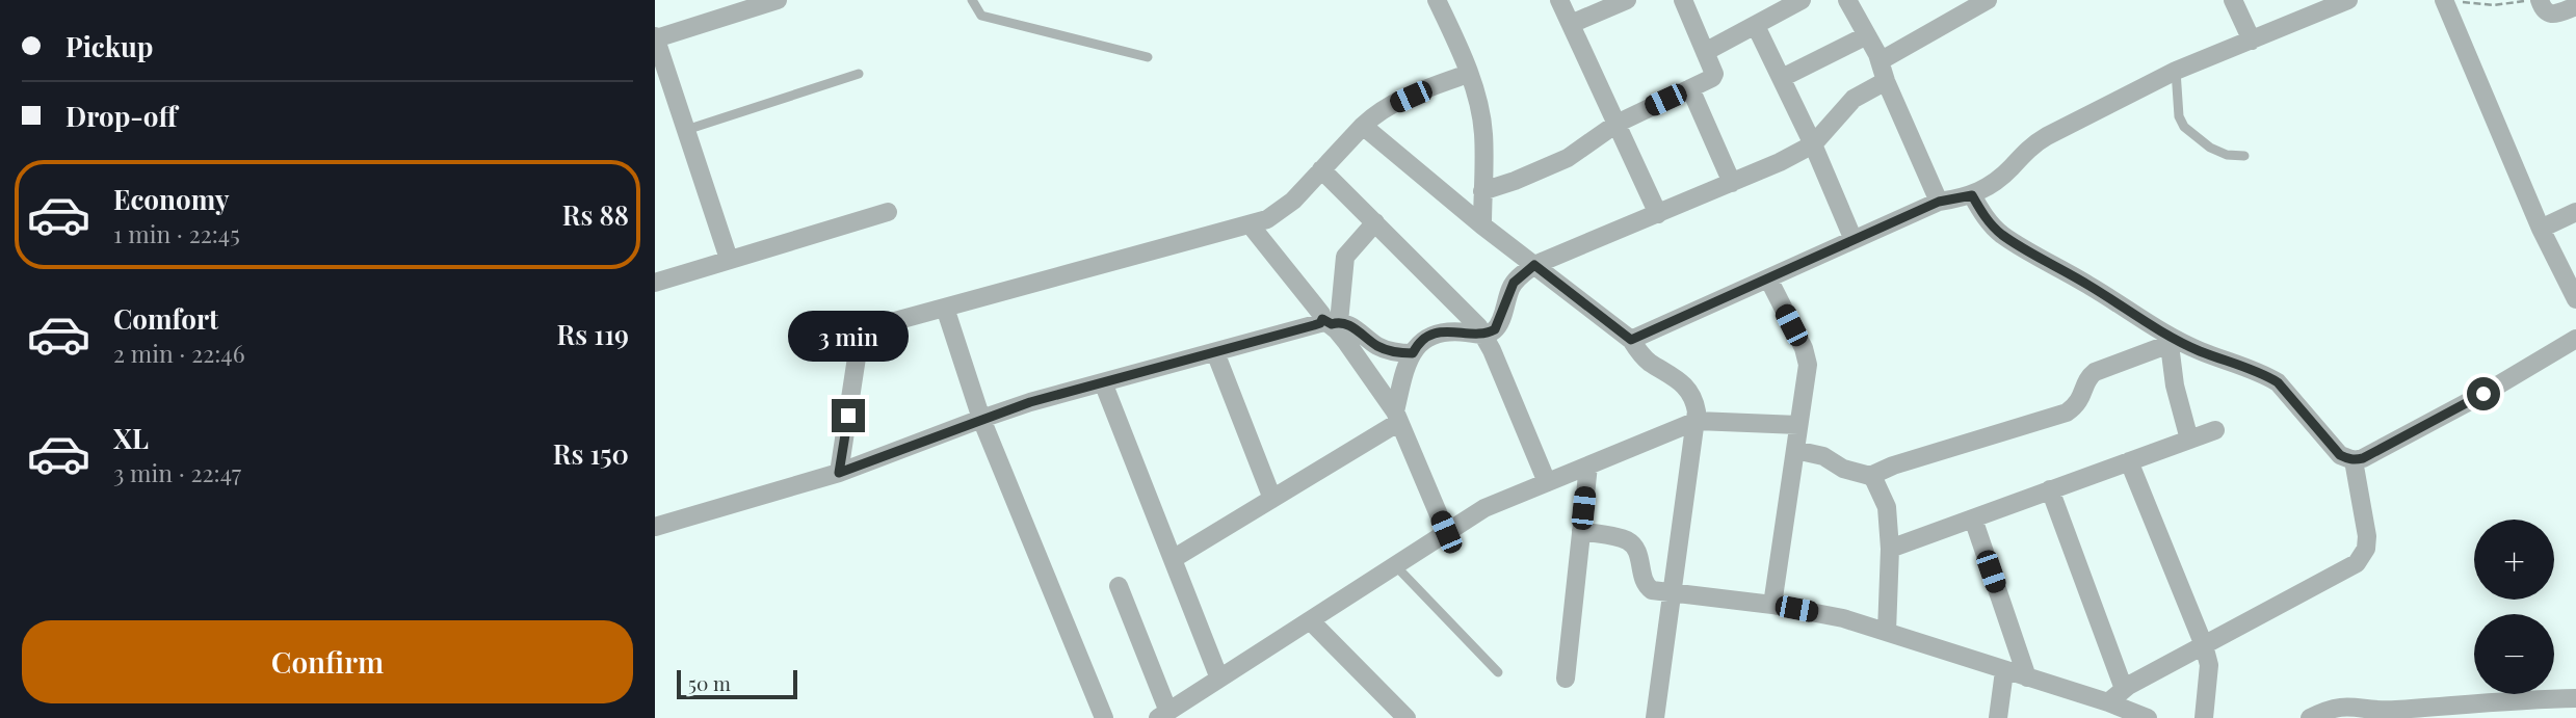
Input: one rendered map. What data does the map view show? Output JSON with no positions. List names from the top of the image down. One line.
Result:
{"scale_bar":"50 m","page":{"banner":["Pickup","Drop-off"],"list":[{"name":"Economy","note":"1 min · 22:45","value":"Rs 88"},{"name":"Comfort","note":"2 min · 22:46","value":"Rs 119"},{"name":"XL","note":"3 min · 22:47","value":"Rs 150"}],"bubble":"3 min","map_buttons":["+","−"],"buttons":"Confirm","scale":"50 m"}}
